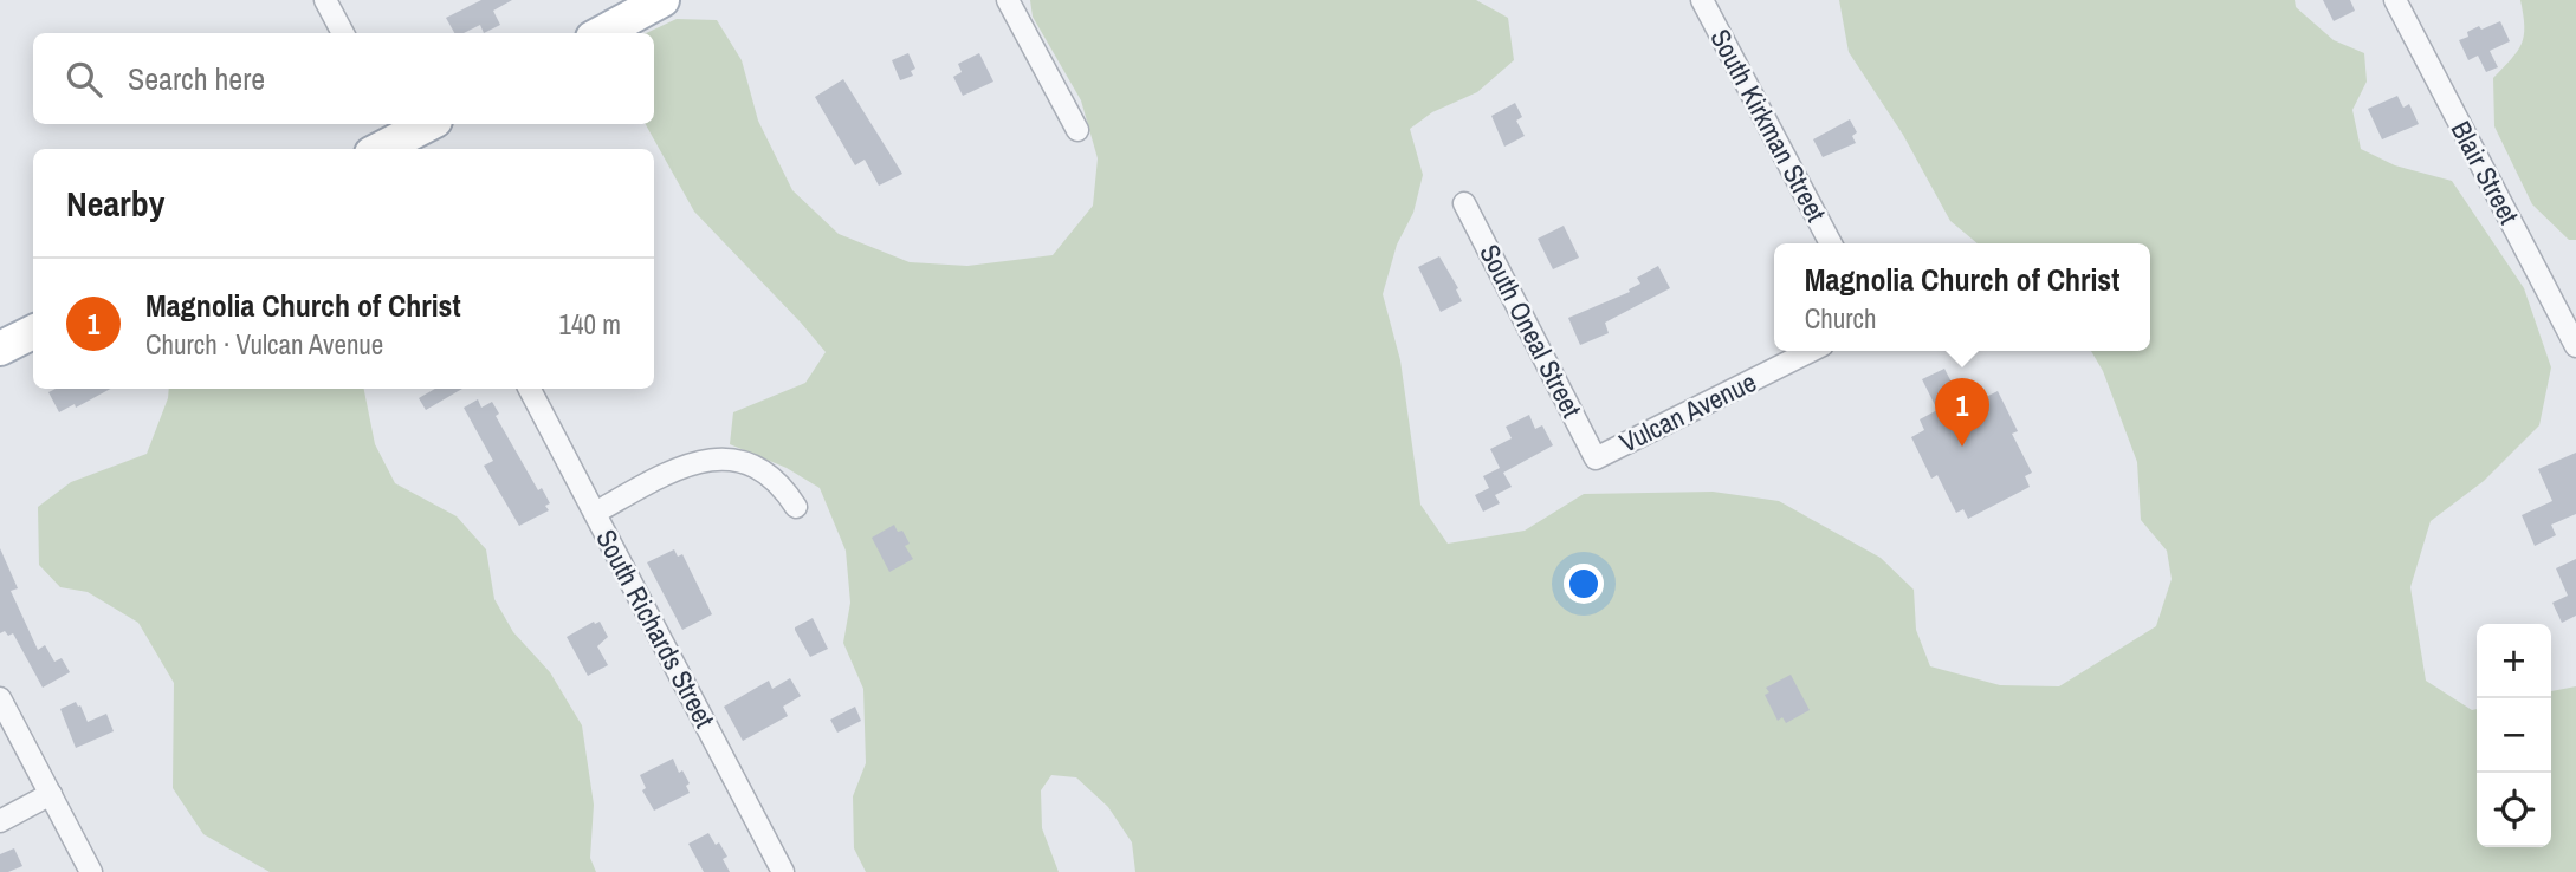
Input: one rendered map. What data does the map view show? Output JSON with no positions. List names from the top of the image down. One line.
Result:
{"streets":{"street":["South Kirkman Street","Blair Street","South Oneal Street","Vulcan Avenue","South Richards Street"]},"crossings":[["South Oneal Street","Vulcan Avenue"]],"page":{"search":"Search here","heading":"Nearby","popup":["Magnolia Church of Christ","Church"],"list":[{"mark":"1","name":"Magnolia Church of Christ","note":"Church · Vulcan Avenue","value":"140 m"}],"pins":"1","map_buttons":["+","−"]}}
